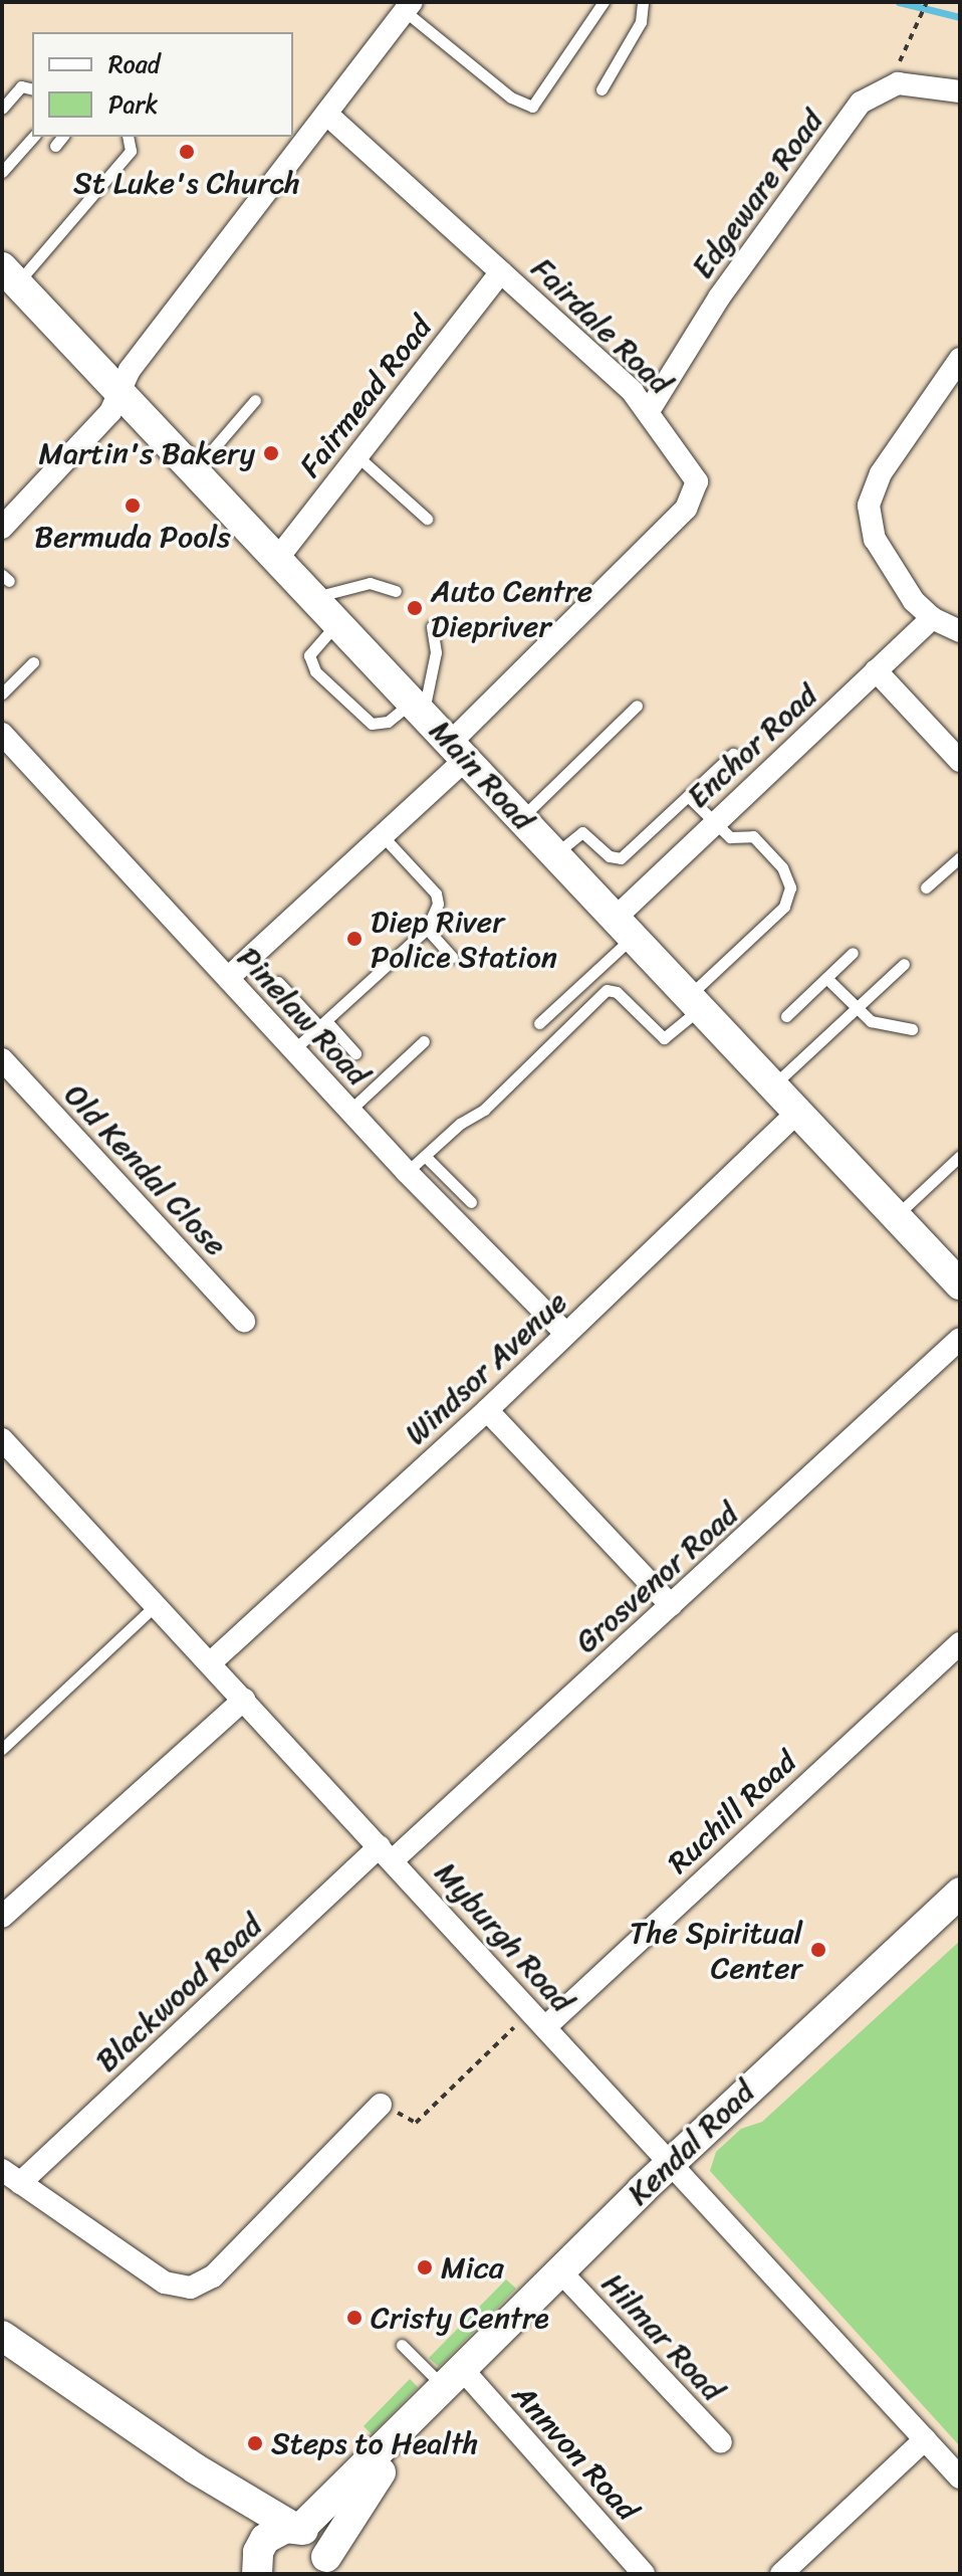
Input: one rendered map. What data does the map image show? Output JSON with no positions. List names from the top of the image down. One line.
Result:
{"streets":{"main road":["Main Road","Kendal Road"],"street":["Edgeware Road","Fairdale Road","Fairmead Road","Enchor Road","Pinelaw Road","Old Kendal Close","Windsor Avenue","Grosvenor Road","Ruchill Road","Myburgh Road","Blackwood Road","Hilmar Road","Annvon Road"]},"crossings":[["Edgeware Road","Fairdale Road"],["Fairdale Road","Fairmead Road"],["Fairdale Road","Main Road"],["Fairdale Road","Pinelaw Road"],["Fairmead Road","Main Road"],["Enchor Road","Main Road"],["Main Road","Windsor Avenue"],["Pinelaw Road","Windsor Avenue"],["Windsor Avenue","Myburgh Road"],["Grosvenor Road","Myburgh Road"],["Grosvenor Road","Blackwood Road"],["Ruchill Road","Myburgh Road"],["Myburgh Road","Blackwood Road"],["Myburgh Road","Kendal Road"],["Kendal Road","Hilmar Road"],["Kendal Road","Annvon Road"]],"places":["St Luke's Church","Martin's Bakery","Bermuda Pools","Auto Centre Diepriver","Diep River Police Station","The Spiritual Center","Mica","Cristy Centre","Steps to Health"],"legend":["Road","Park"]}
